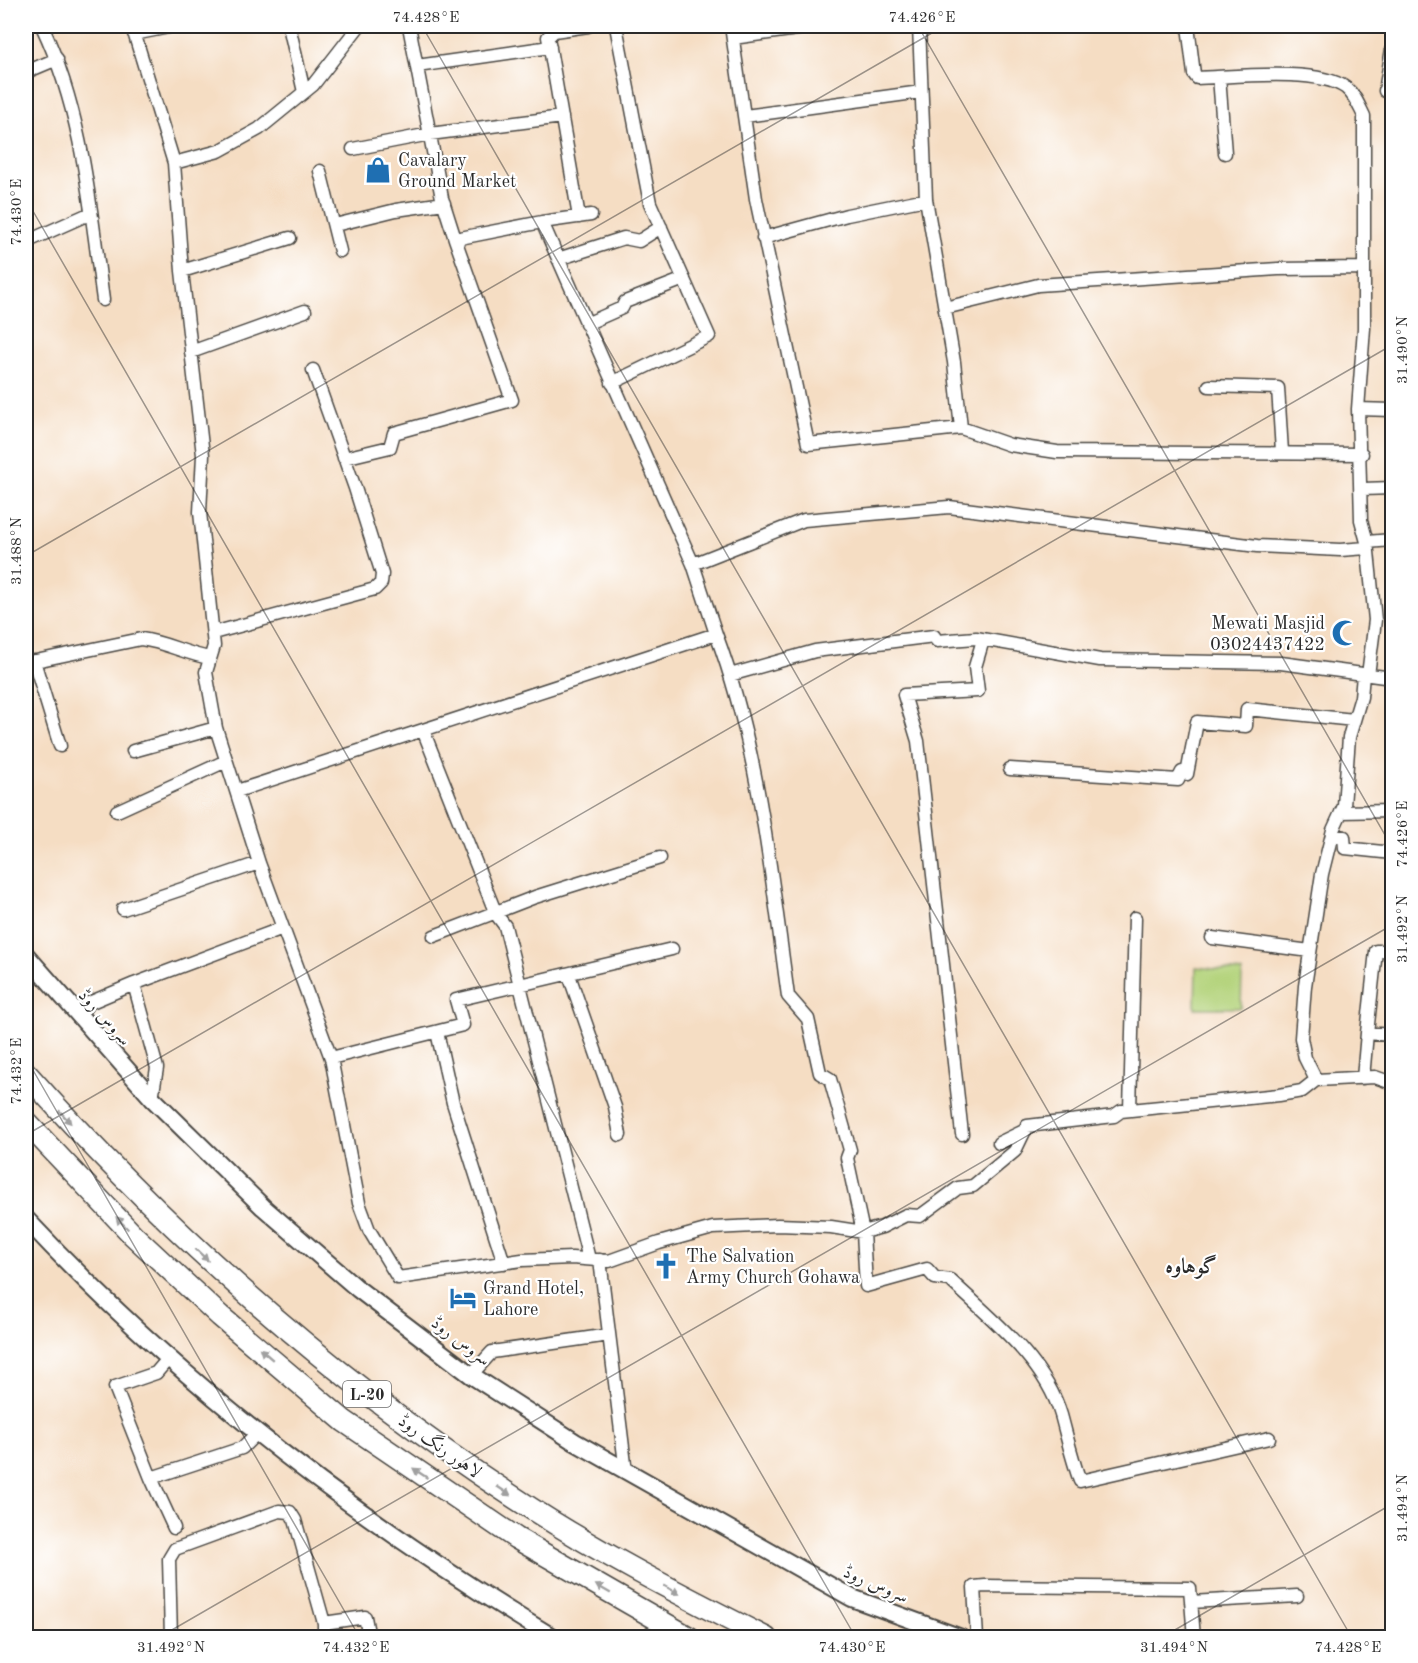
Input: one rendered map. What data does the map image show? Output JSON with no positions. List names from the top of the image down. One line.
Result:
{"streets":{"highway":["L-20","لاہور رنگ روڈ"],"street":["سروس روڈ"]},"districts":["گوہاوہ"],"places":{"shop":["Cavalary Ground Market"],"mosque":["Mewati Masjid 03024437422"],"church":["The Salvation Army Church Gohawa"],"hotel":["Grand Hotel, Lahore"]},"coordinates":["74.428°E","74.426°E","74.430°E","31.490°N","31.488°N","31.492°N","74.432°E","31.494°N"]}
